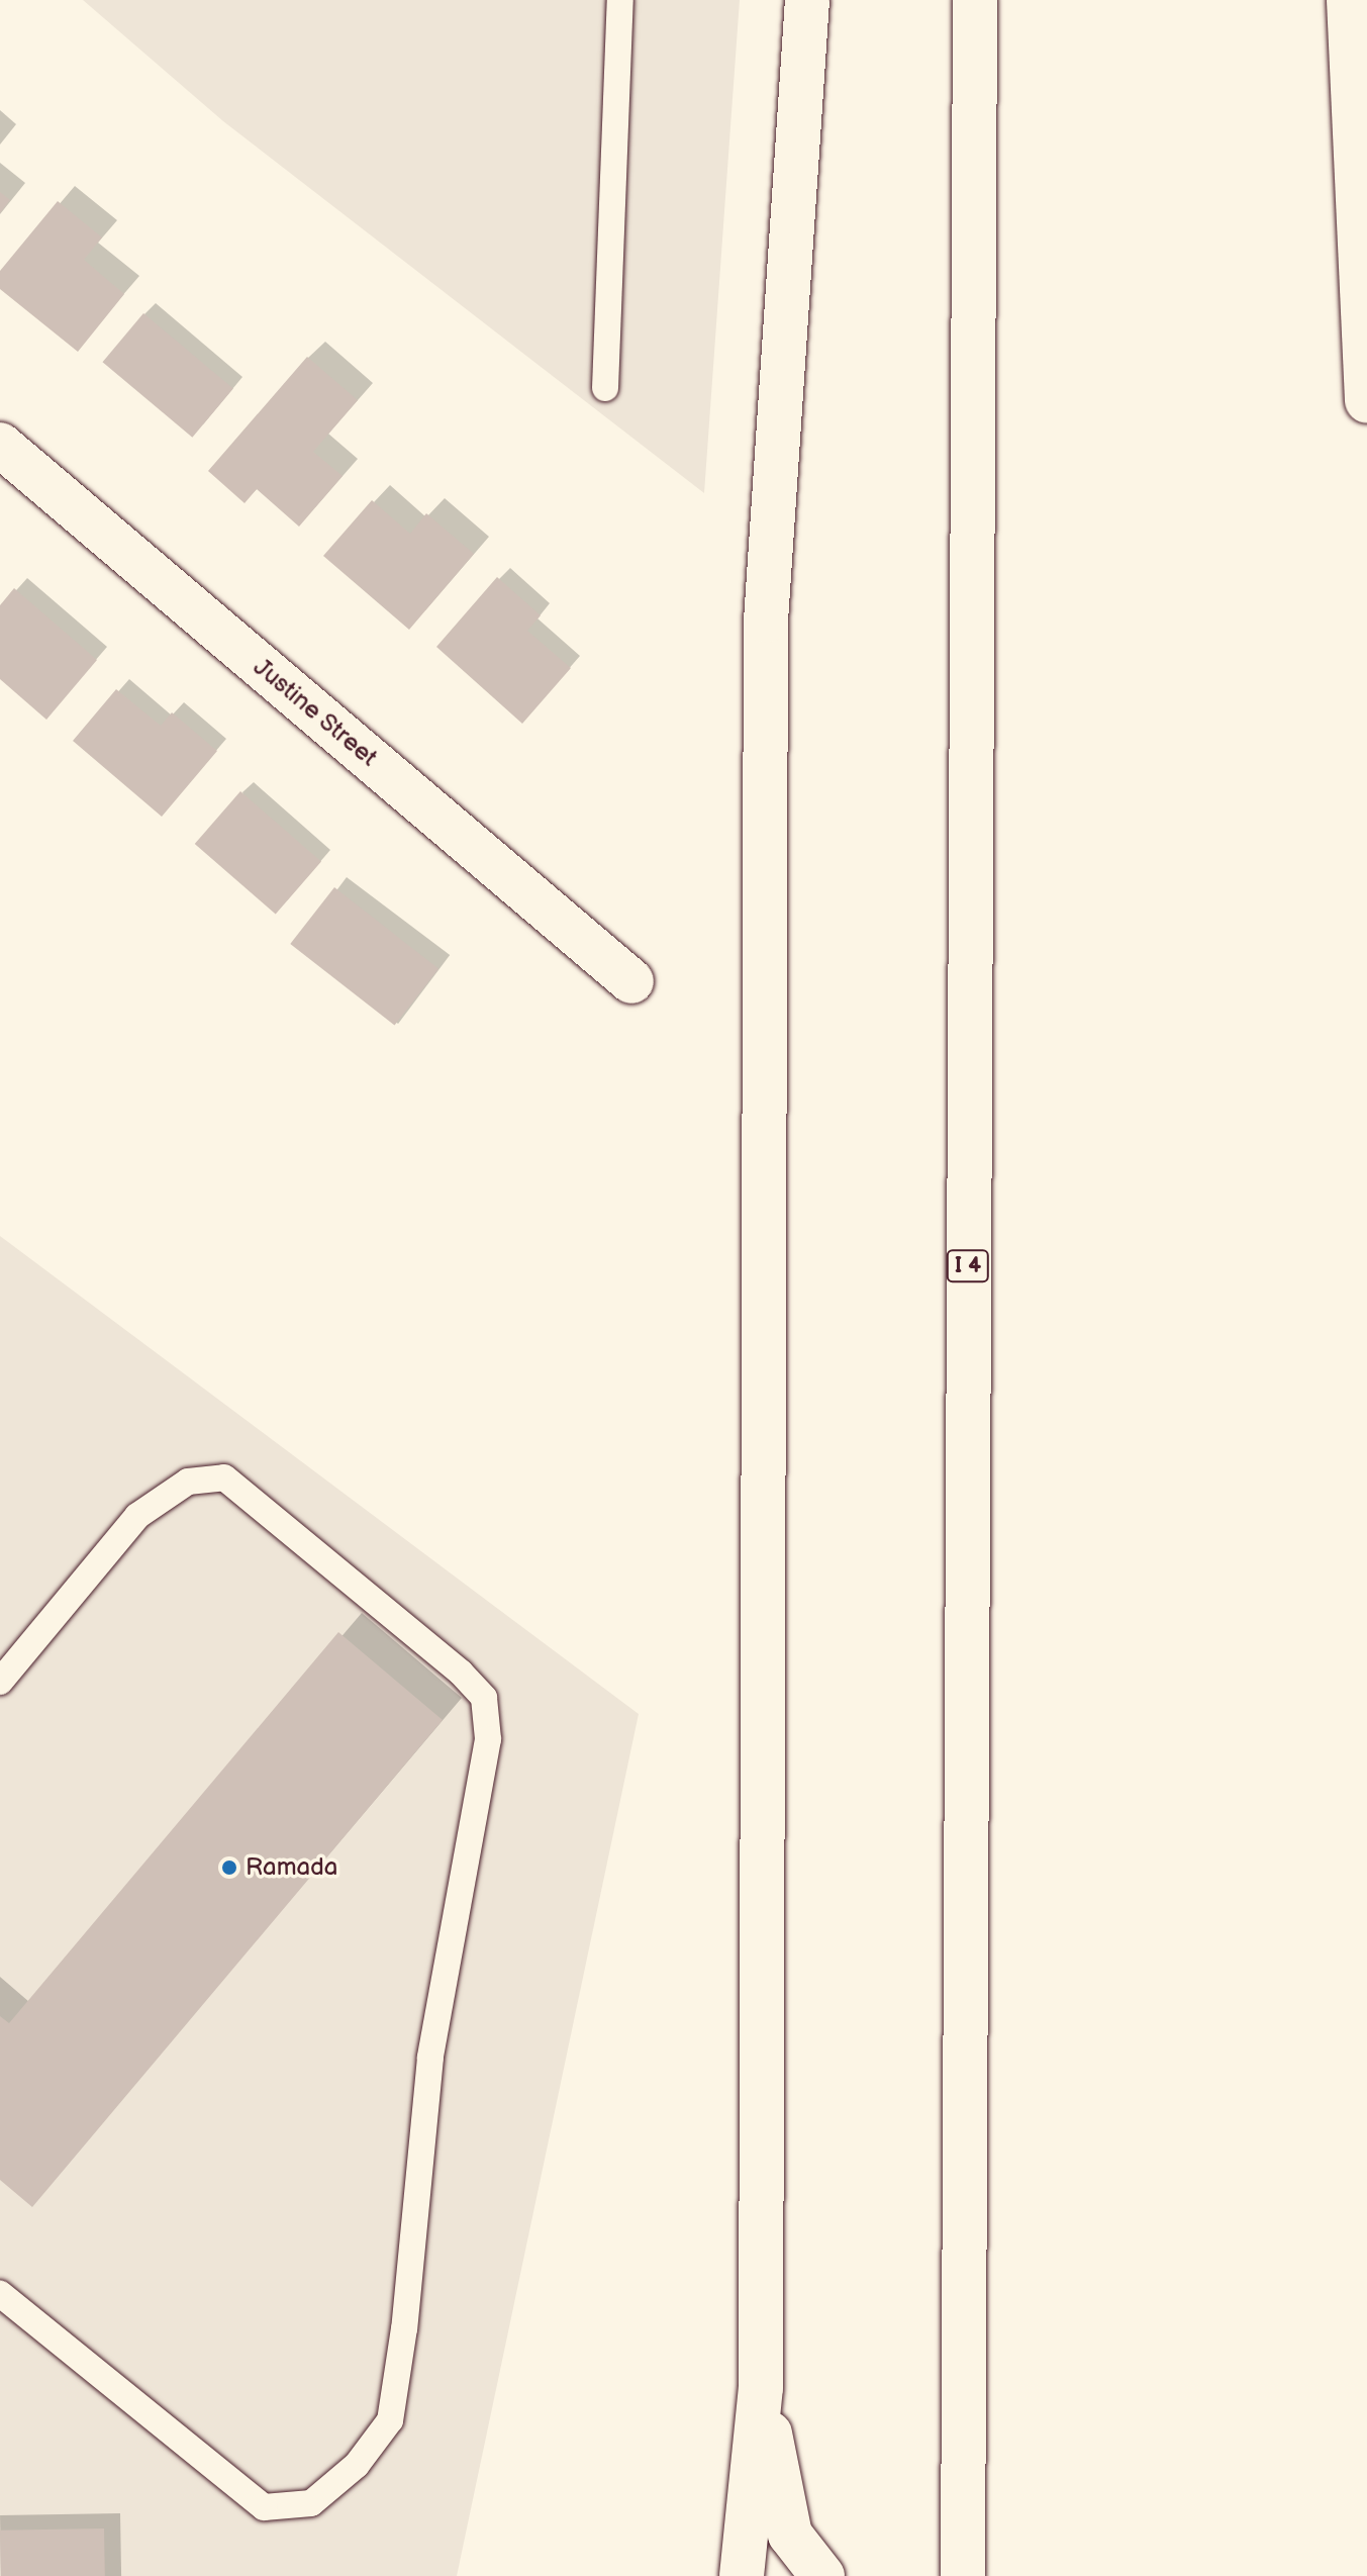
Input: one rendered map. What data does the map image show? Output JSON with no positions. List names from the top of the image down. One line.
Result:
{"streets":{"main road":["Justine Street","I 4"]},"places":["Ramada"]}
